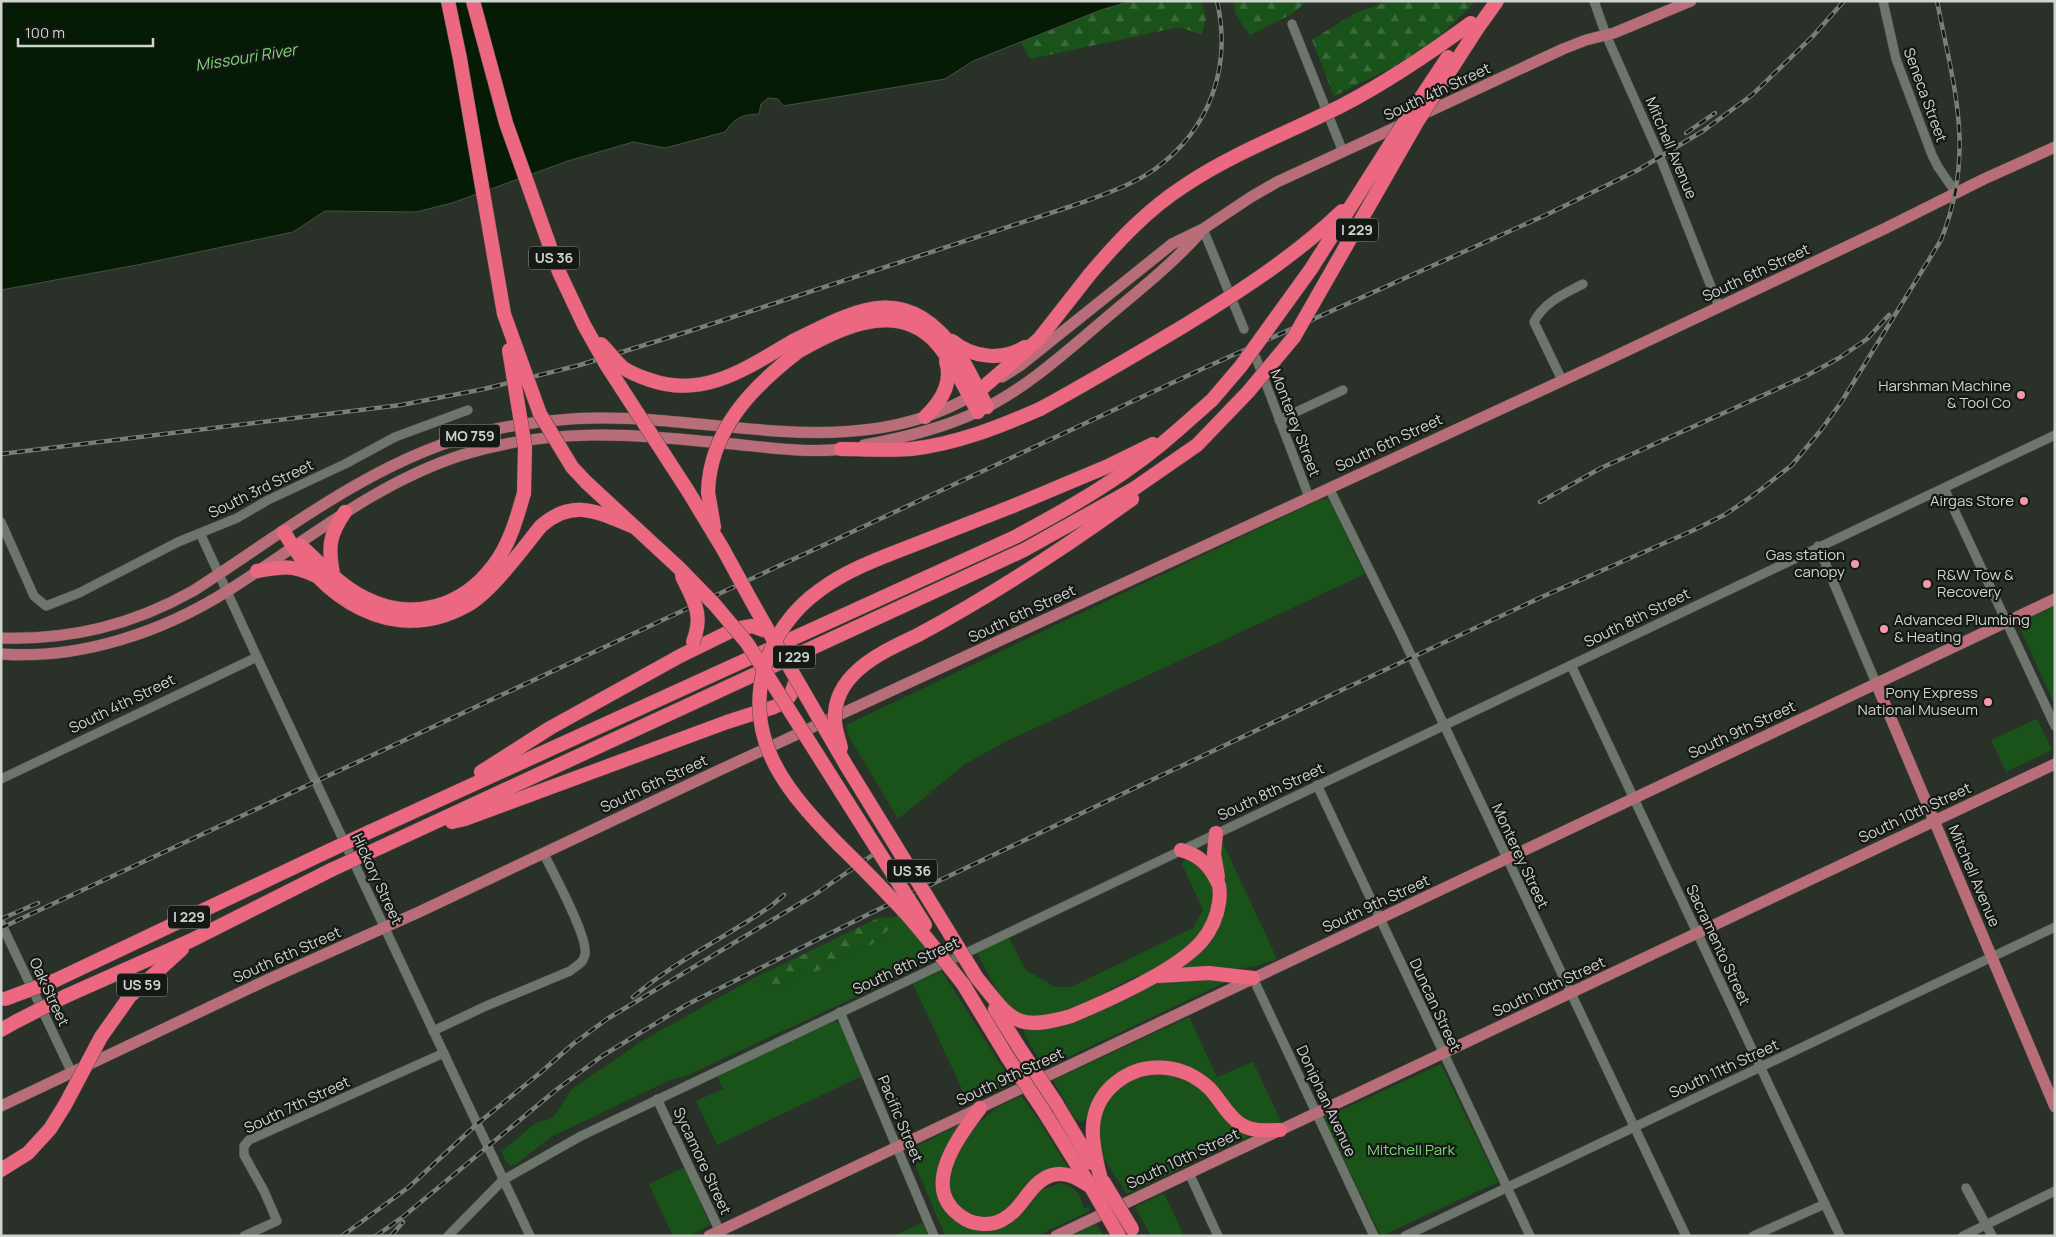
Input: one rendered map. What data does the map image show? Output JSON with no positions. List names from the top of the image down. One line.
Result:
{"streets":{"highway":["I 229","US 36","US 59"],"main road":["South 4th Street","Mitchell Avenue","South 6th Street","MO 759","South 9th Street","South 10th Street"],"street":["Seneca Street","Monterey Street","South 3rd Street","South 8th Street","Hickory Street","Sacramento Street","Oak Street","Duncan Street","South 11th Street","Doniphan Avenue","South 7th Street","Pacific Street","Sycamore Street"]},"crossings":[["South 4th Street","Mitchell Avenue"],["South 4th Street","Hickory Street"],["Seneca Street","South 6th Street"],["Mitchell Avenue","South 6th Street"],["Mitchell Avenue","South 8th Street"],["Mitchell Avenue","South 9th Street"],["Mitchell Avenue","South 10th Street"],["Mitchell Avenue","South 11th Street"],["I 229","US 59"],["South 6th Street","Monterey Street"],["South 6th Street","Hickory Street"],["South 6th Street","Oak Street"],["Monterey Street","South 8th Street"],["Monterey Street","South 9th Street"],["Monterey Street","South 10th Street"],["Monterey Street","South 11th Street"],["MO 759","Hickory Street"],["South 3rd Street","Hickory Street"],["South 8th Street","Hickory Street"],["South 8th Street","Sacramento Street"],["South 8th Street","Duncan Street"],["South 8th Street","Pacific Street"],["South 8th Street","Sycamore Street"],["South 9th Street","Sacramento Street"],["South 9th Street","Duncan Street"],["South 9th Street","Doniphan Avenue"],["South 9th Street","Pacific Street"],["South 9th Street","Sycamore Street"],["South 10th Street","Sacramento Street"],["South 10th Street","Duncan Street"],["South 10th Street","Doniphan Avenue"],["Hickory Street","South 7th Street"],["Sacramento Street","South 11th Street"],["Duncan Street","South 11th Street"]],"water":["Missouri River"],"parks":["Mitchell Park"],"places":["Harshman Machine & Tool Co","Airgas Store","Gas station canopy","R&W Tow & Recovery","Advanced Plumbing & Heating","Pony Express National Museum"],"scale_bar":"100 m"}
